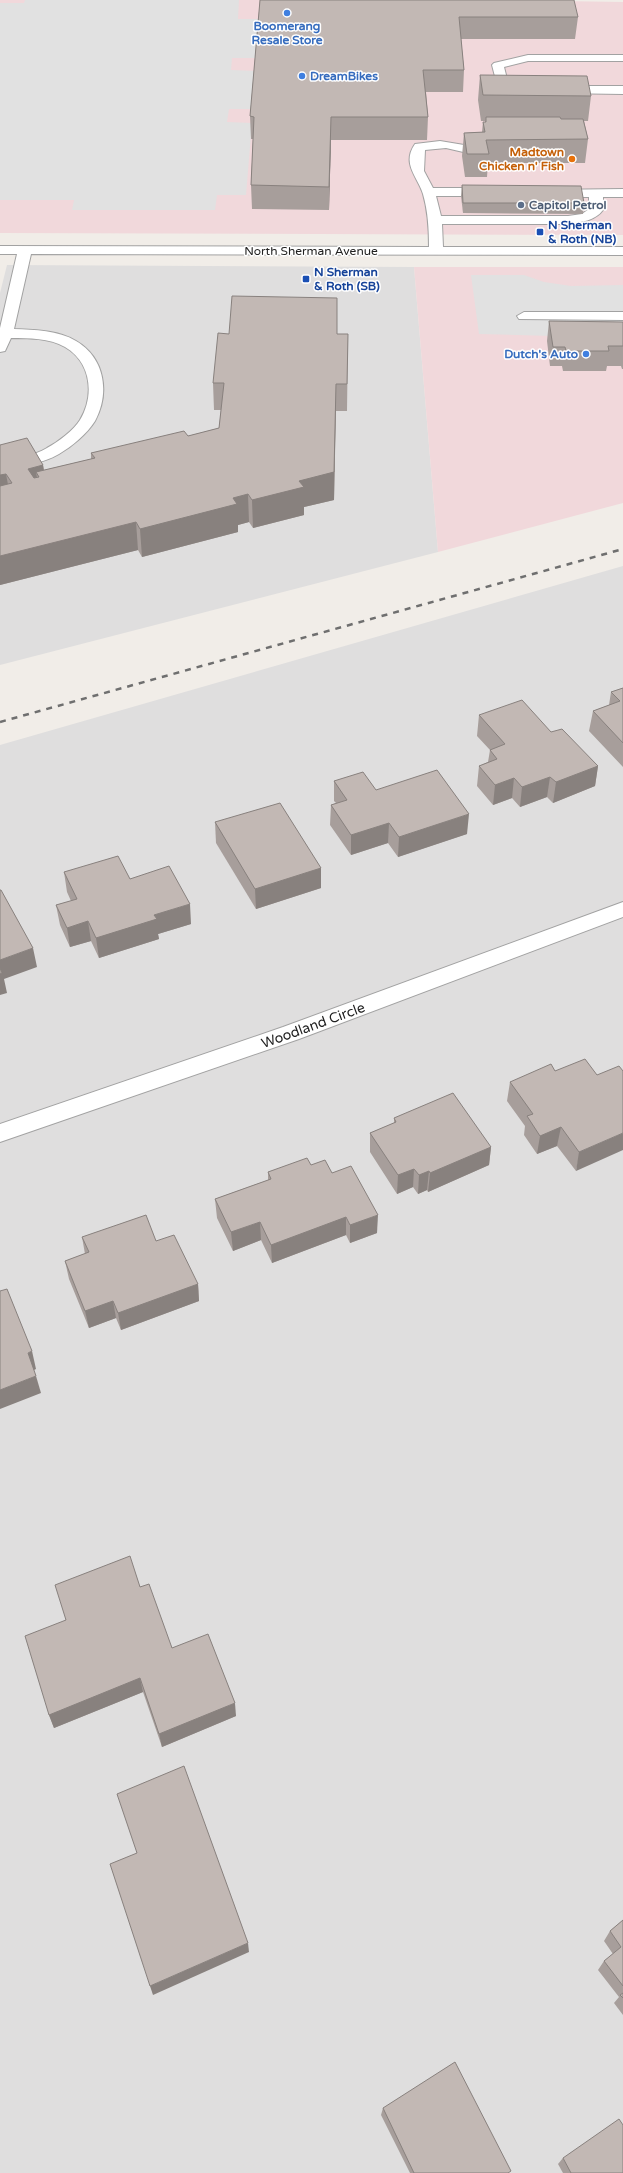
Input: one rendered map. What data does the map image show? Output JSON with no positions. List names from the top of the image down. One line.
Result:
{"streets":{"street":["North Sherman Avenue","Woodland Circle"]},"places":{"other":["Boomerang Resale Store","DreamBikes","Madtown Chicken n' Fish","Capitol Petrol","Dutch's Auto"],"transit":["N Sherman & Roth (NB)","N Sherman & Roth (SB)"]}}
